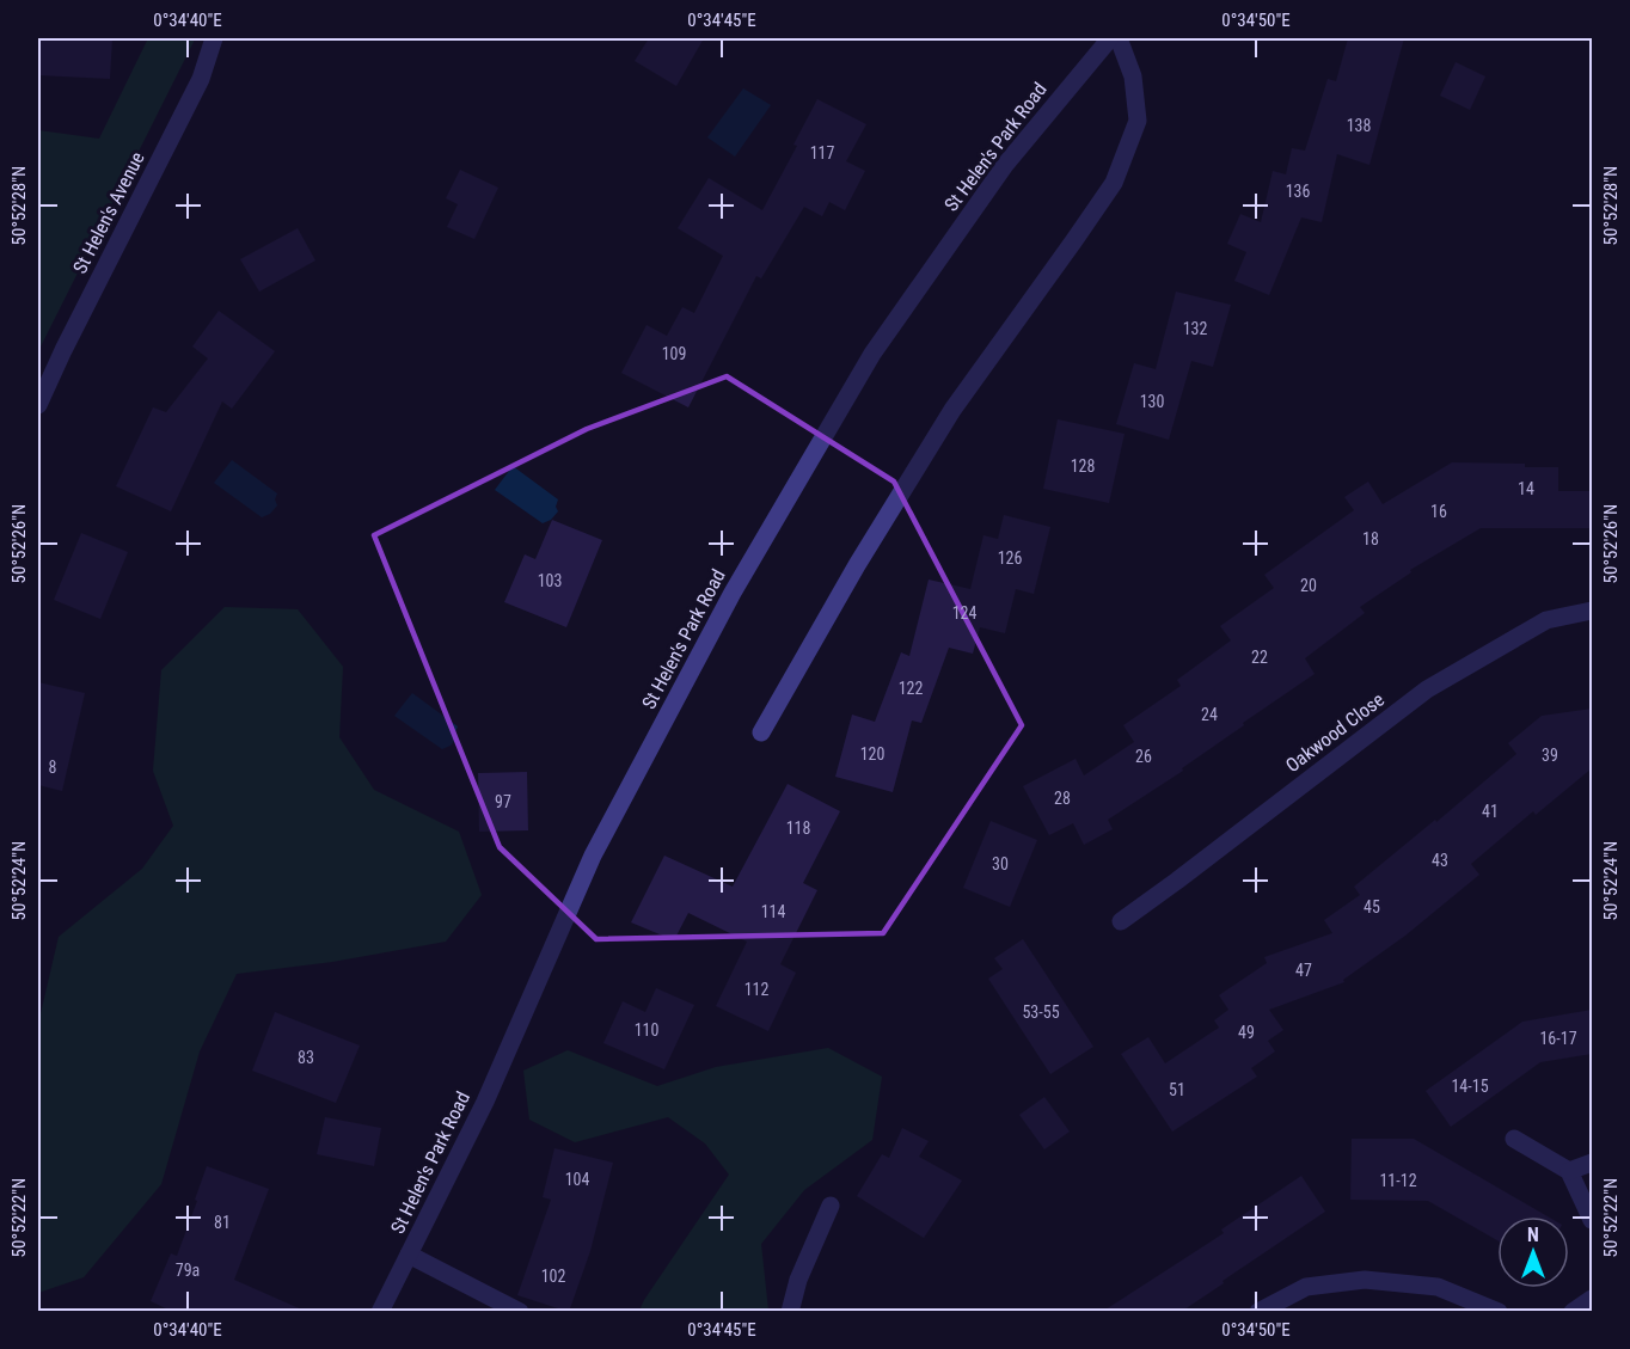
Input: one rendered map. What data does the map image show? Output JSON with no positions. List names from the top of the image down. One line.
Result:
{"streets":{"street":["St Helen's Park Road","St Helen's Avenue","Oakwood Close"]},"house_numbers":["138","117","136","132","109","130","128","14","16","18","126","103","20","124","22","122","24","120","39","26","8","28","97","41","118","43","30","45","114","47","112","53-55","110","49","16-17","83","14-15","51","104","11-12","81","79a","102"],"north":"top","coordinates":["0°34'40\"E","0°34'45\"E","0°34'50\"E","50°52'28\"N","50°52'26\"N","50°52'24\"N","50°52'22\"N"]}
